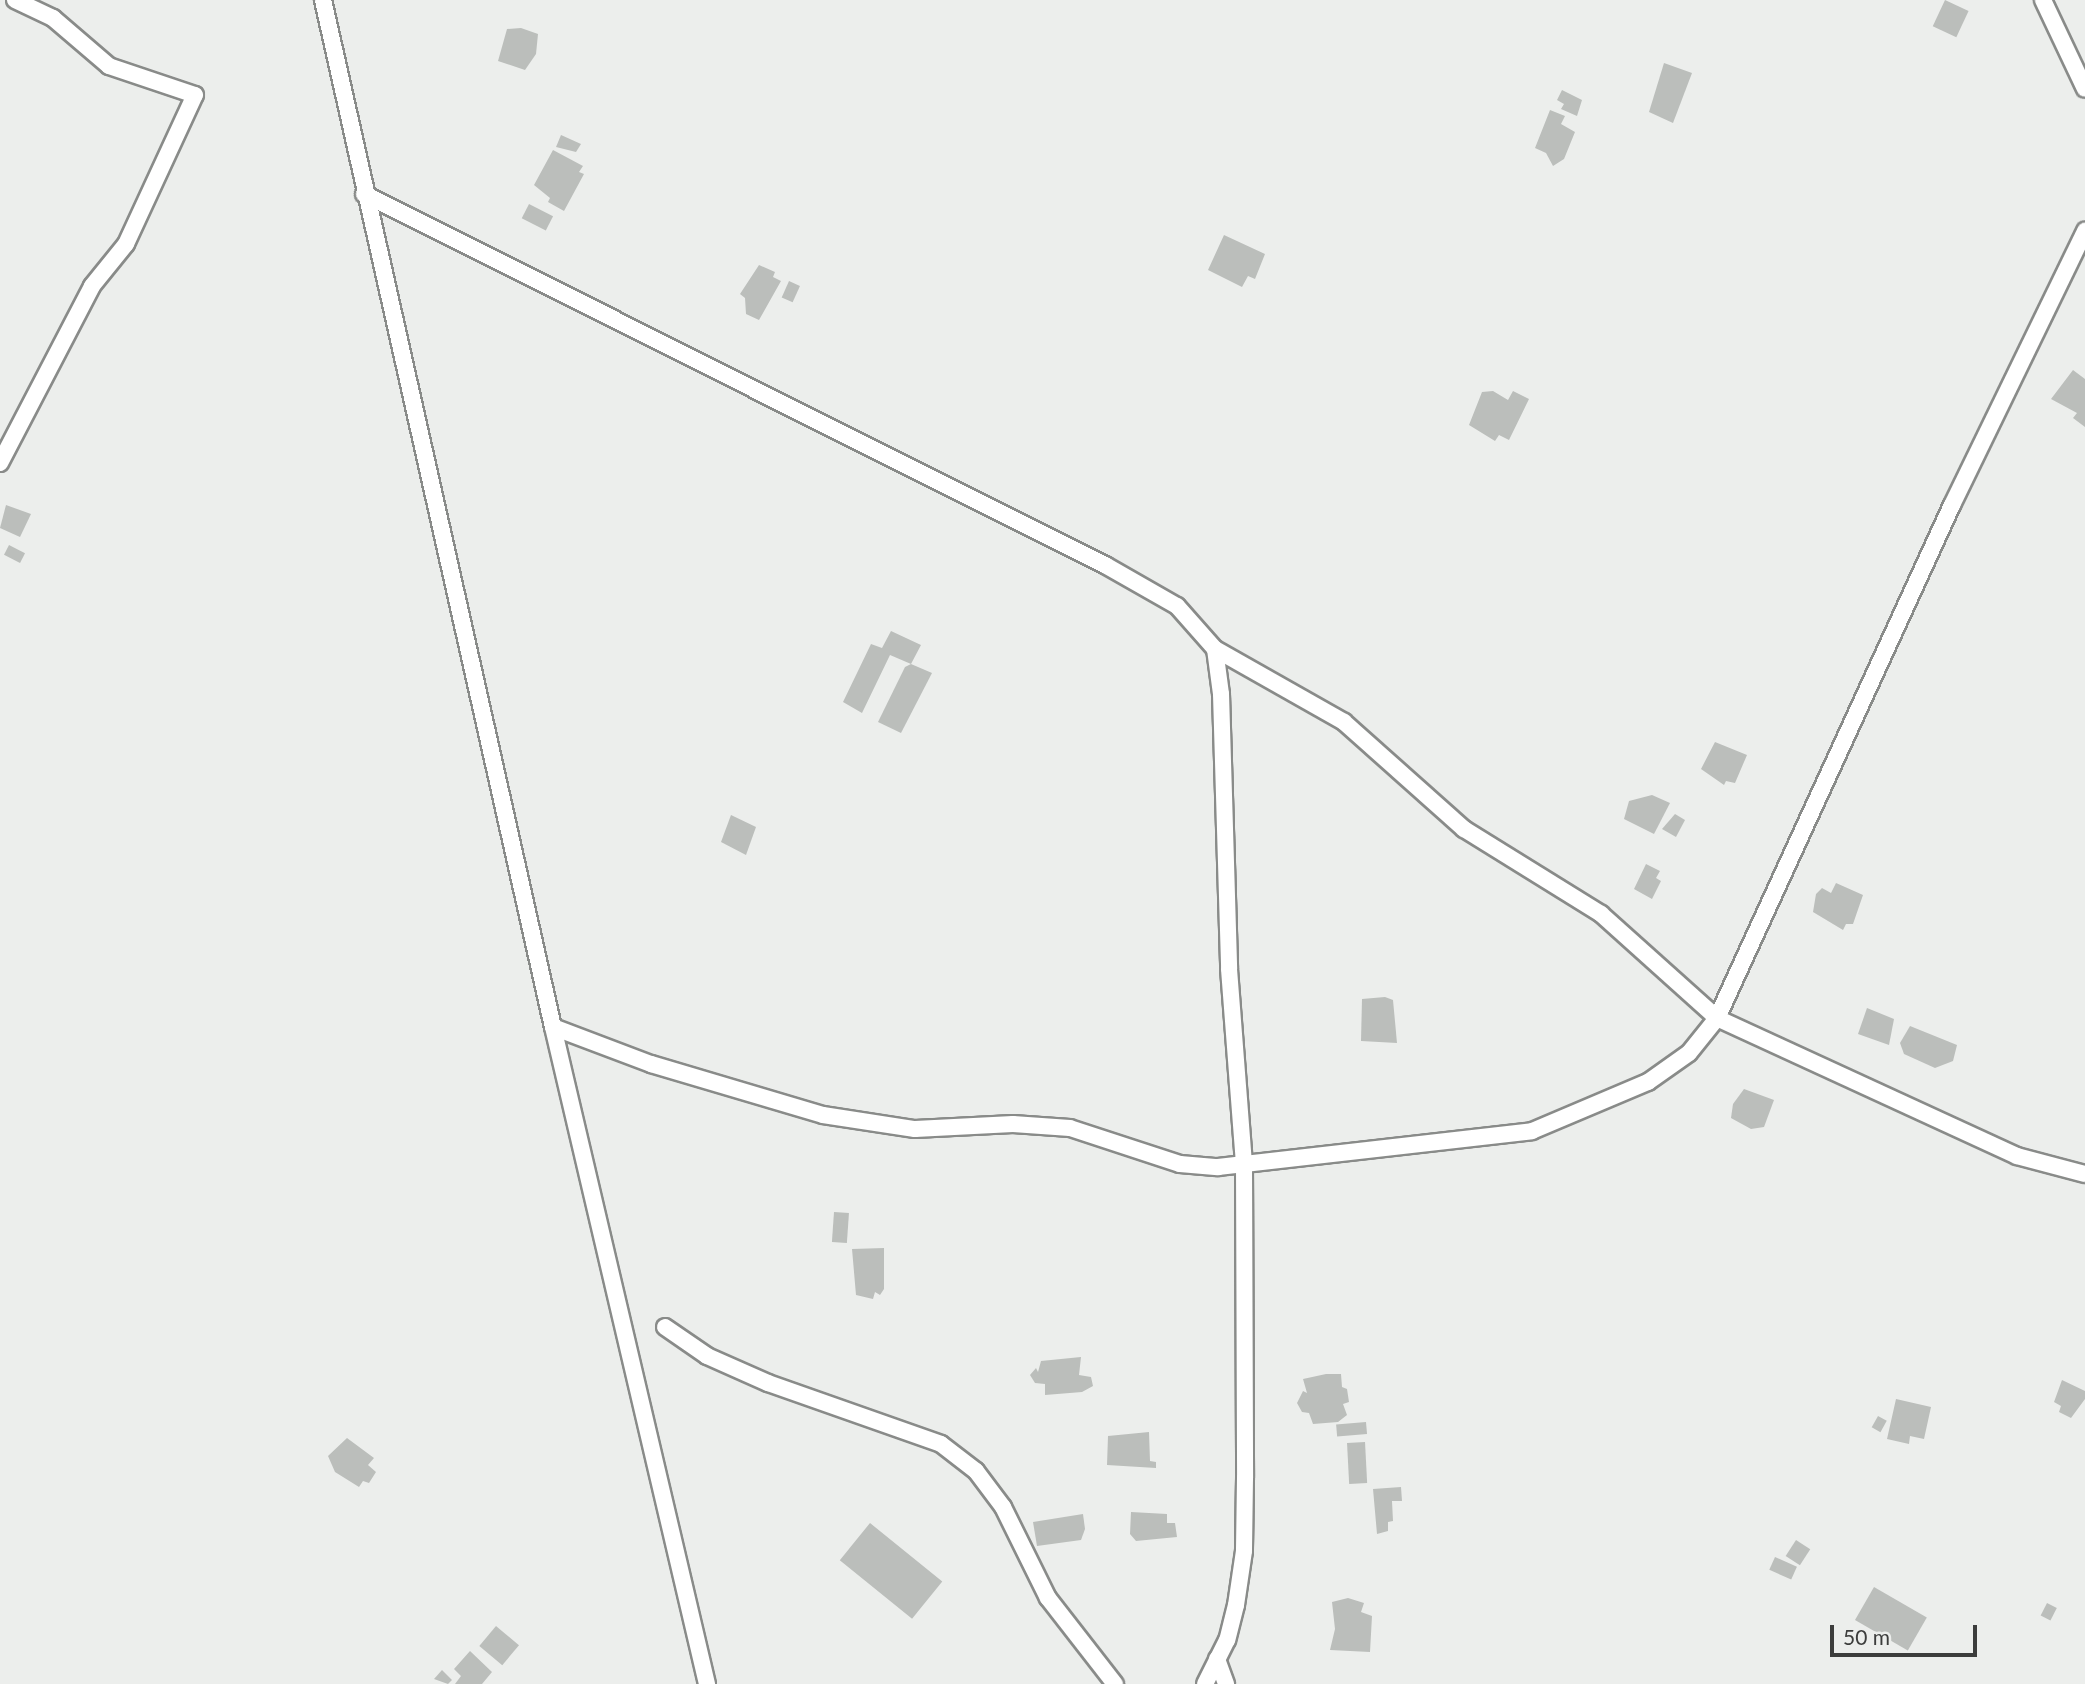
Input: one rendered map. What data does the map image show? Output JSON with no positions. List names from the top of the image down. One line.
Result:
{"scale_bar":"50 m"}
